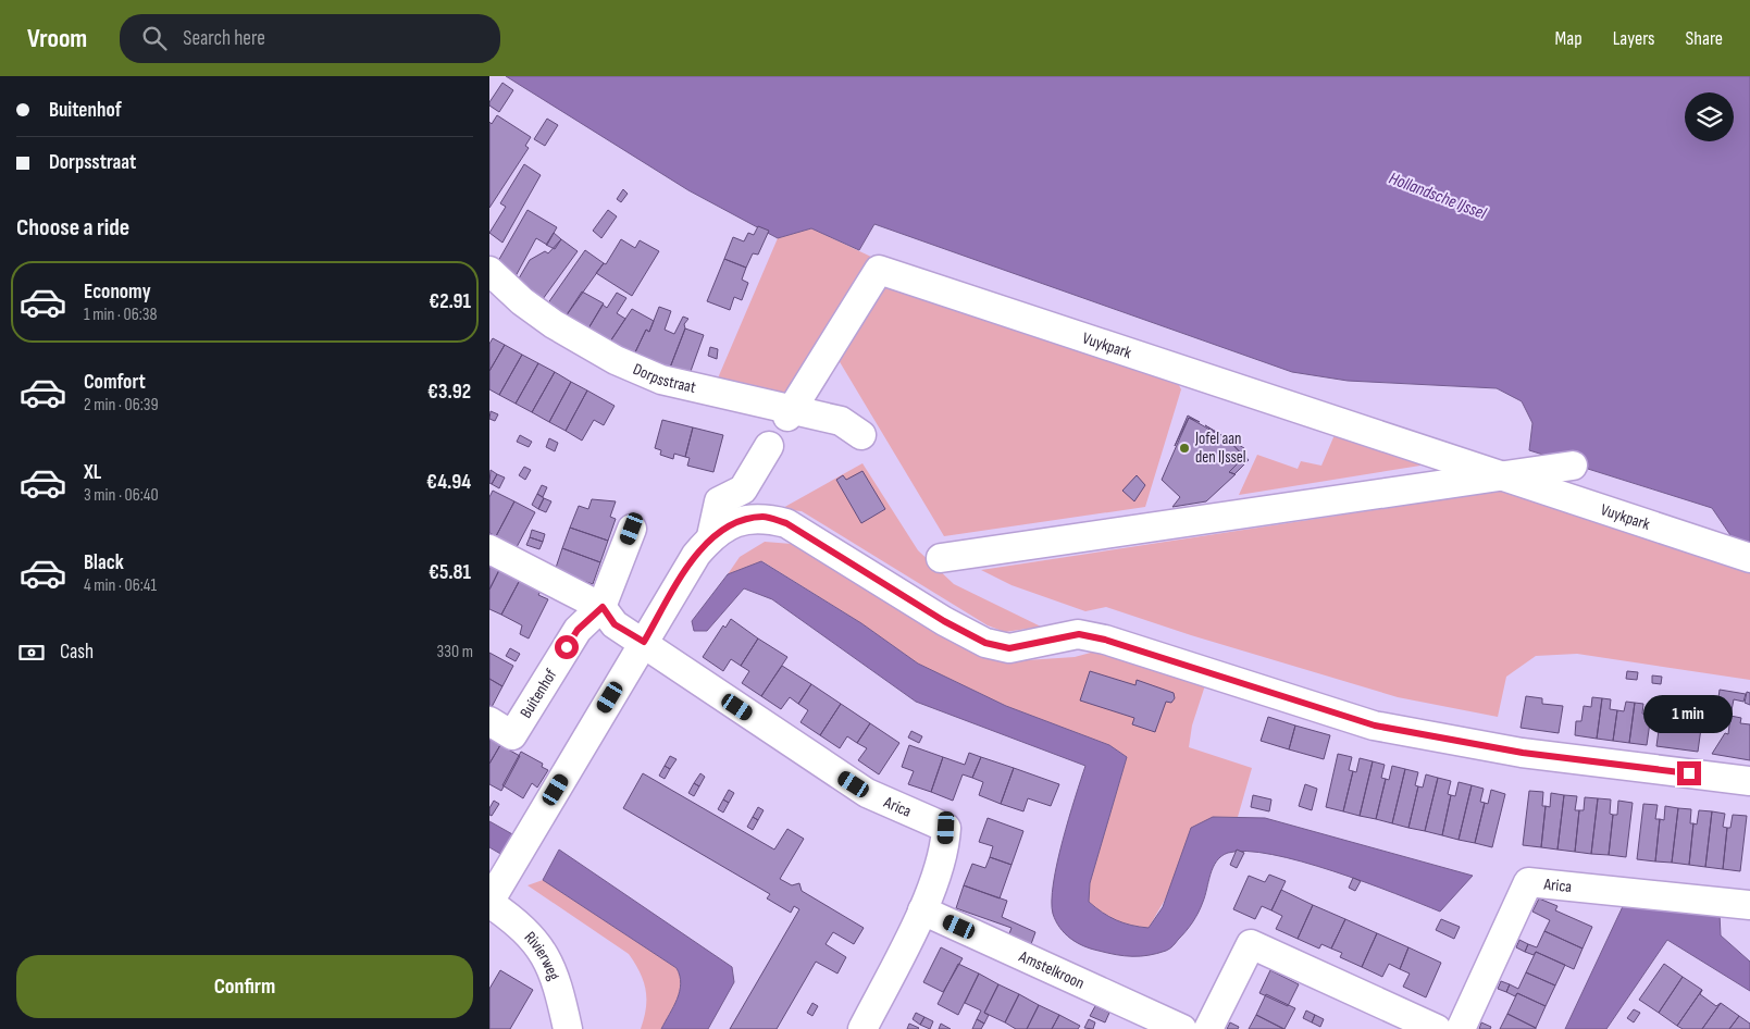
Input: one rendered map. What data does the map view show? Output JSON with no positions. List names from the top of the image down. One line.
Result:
{"streets":{"street":["Vuykpark","Dorpsstraat","Buitenhof","Arica","Rivierweg","Amstelkroon"]},"crossings":[["Vuykpark","Dorpsstraat"],["Arica","Amstelkroon"]],"water":["Hollandsche IJssel"],"places":["Jofel aan den IJssel"],"page":{"header":"Vroom","search":"Search here","nav":["Map","Layers","Share"],"banner":["Buitenhof","Dorpsstraat"],"heading":"Choose a ride","list":[{"name":"Economy","note":"1 min · 06:38","value":"€2.91"},{"name":"Comfort","note":"2 min · 06:39","value":"€3.92"},{"name":"XL","note":"3 min · 06:40","value":"€4.94"},{"name":"Black","note":"4 min · 06:41","value":"€5.81"}],"pay":["Cash","330 m"],"bubble":"1 min","buttons":"Confirm"}}
